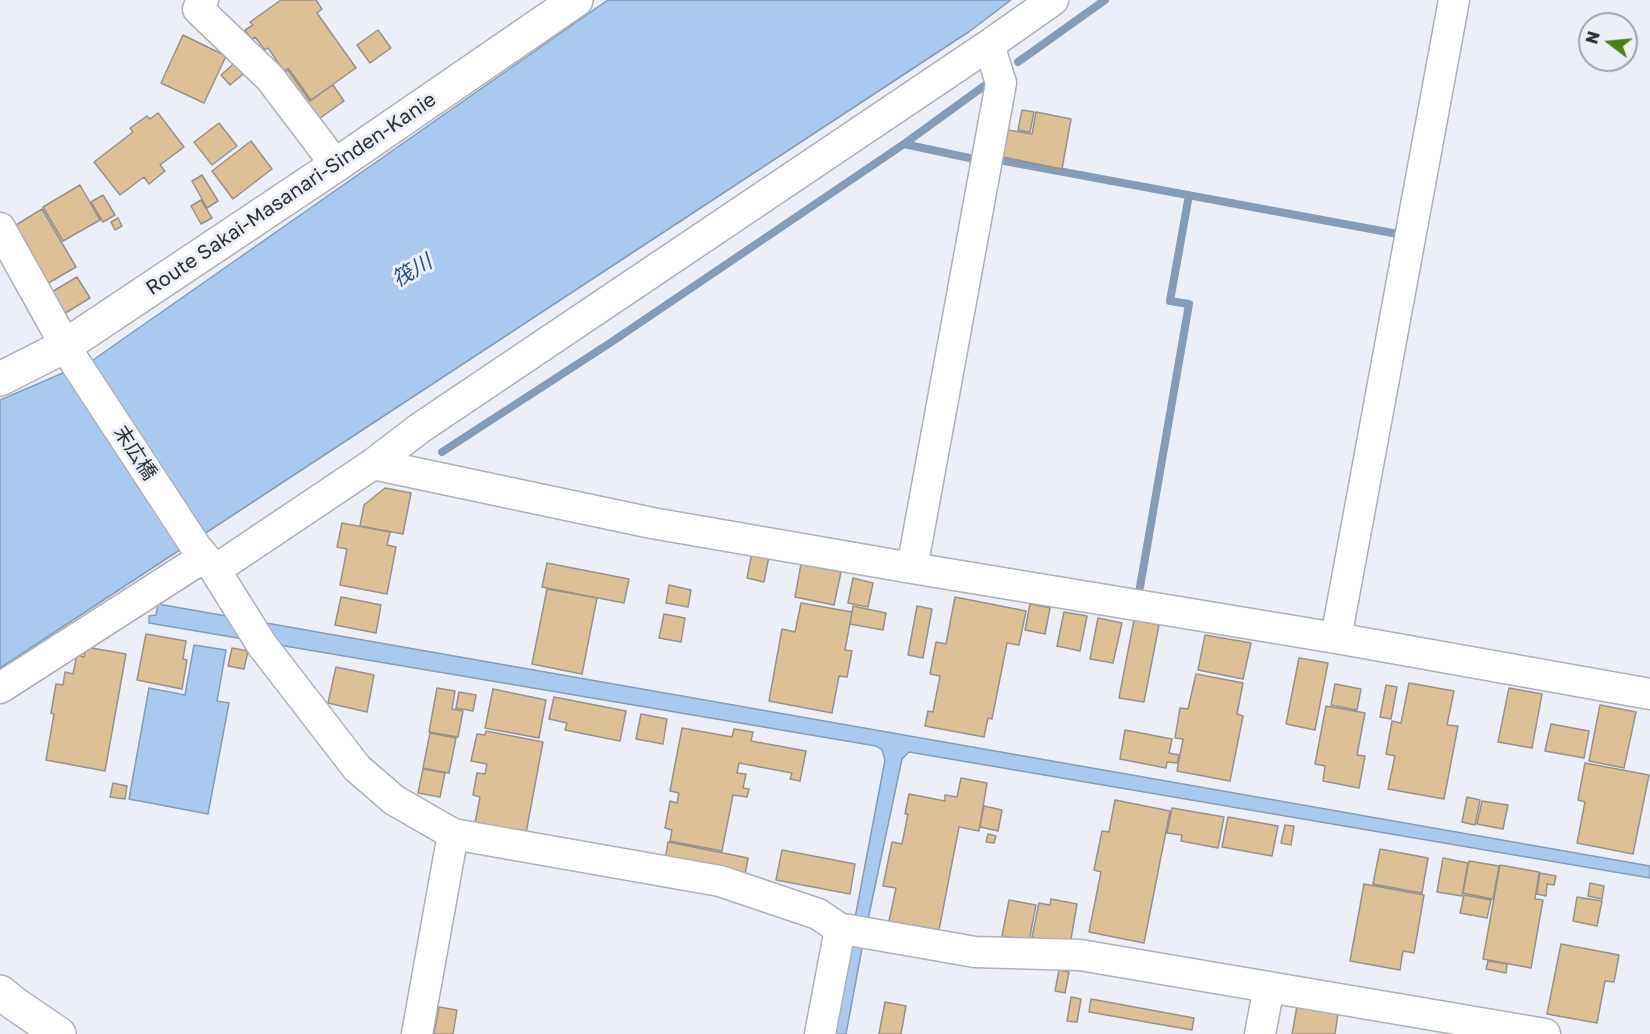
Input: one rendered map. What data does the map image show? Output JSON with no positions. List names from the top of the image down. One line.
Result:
{"streets":{"main road":["Route Sakai-Masanari-Sinden-Kanie"],"street":["末広橋"]},"crossings":[["Route Sakai-Masanari-Sinden-Kanie","末広橋"]],"water":["筏川"],"north":"left"}
